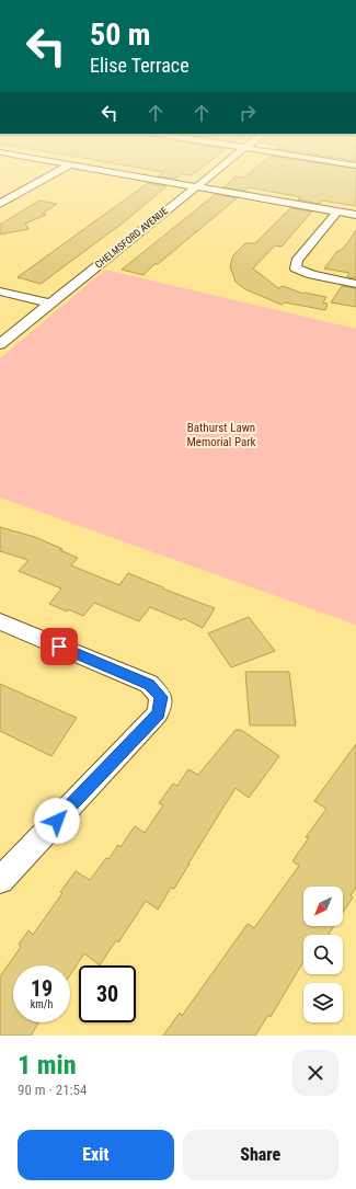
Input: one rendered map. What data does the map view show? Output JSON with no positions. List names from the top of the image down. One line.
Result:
{"streets":{"street":["CHELMSFORD AVENUE"]},"parks":["Bathurst Lawn Memorial Park"],"north":"bottom left","page":{"turn":["50 m","Elise Terrace"],"speed":"19 km/h","limit":"30","heading":["1 min","90 m · 21:54"],"buttons":["Exit","Share"]}}
